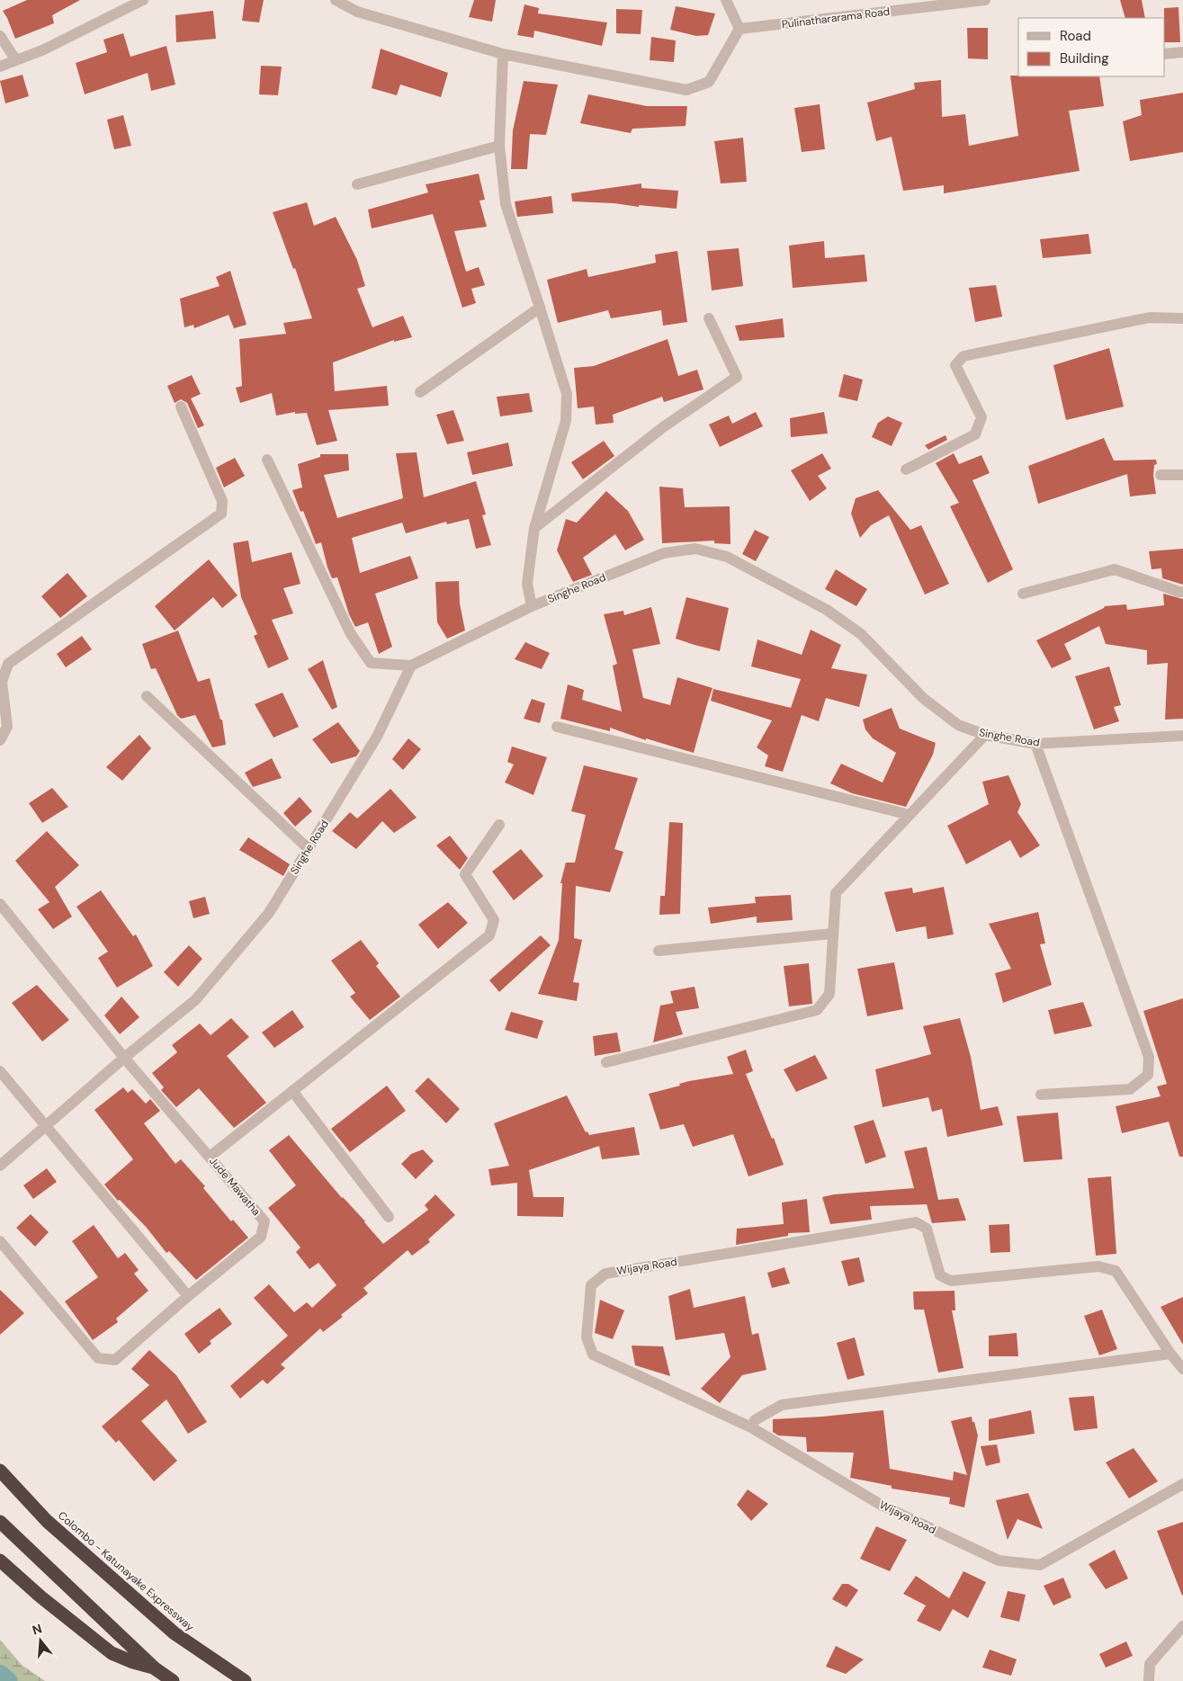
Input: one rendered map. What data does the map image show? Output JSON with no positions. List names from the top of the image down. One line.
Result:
{"streets":{"highway":["Colombo - Katunayake Expressway"],"street":["Pulinathararama Road","Singhe Road","Jude Mawatha","Wijaya Road"]},"crossings":[["Singhe Road","Jude Mawatha"]],"legend":["Road","Building"],"north":"top"}
